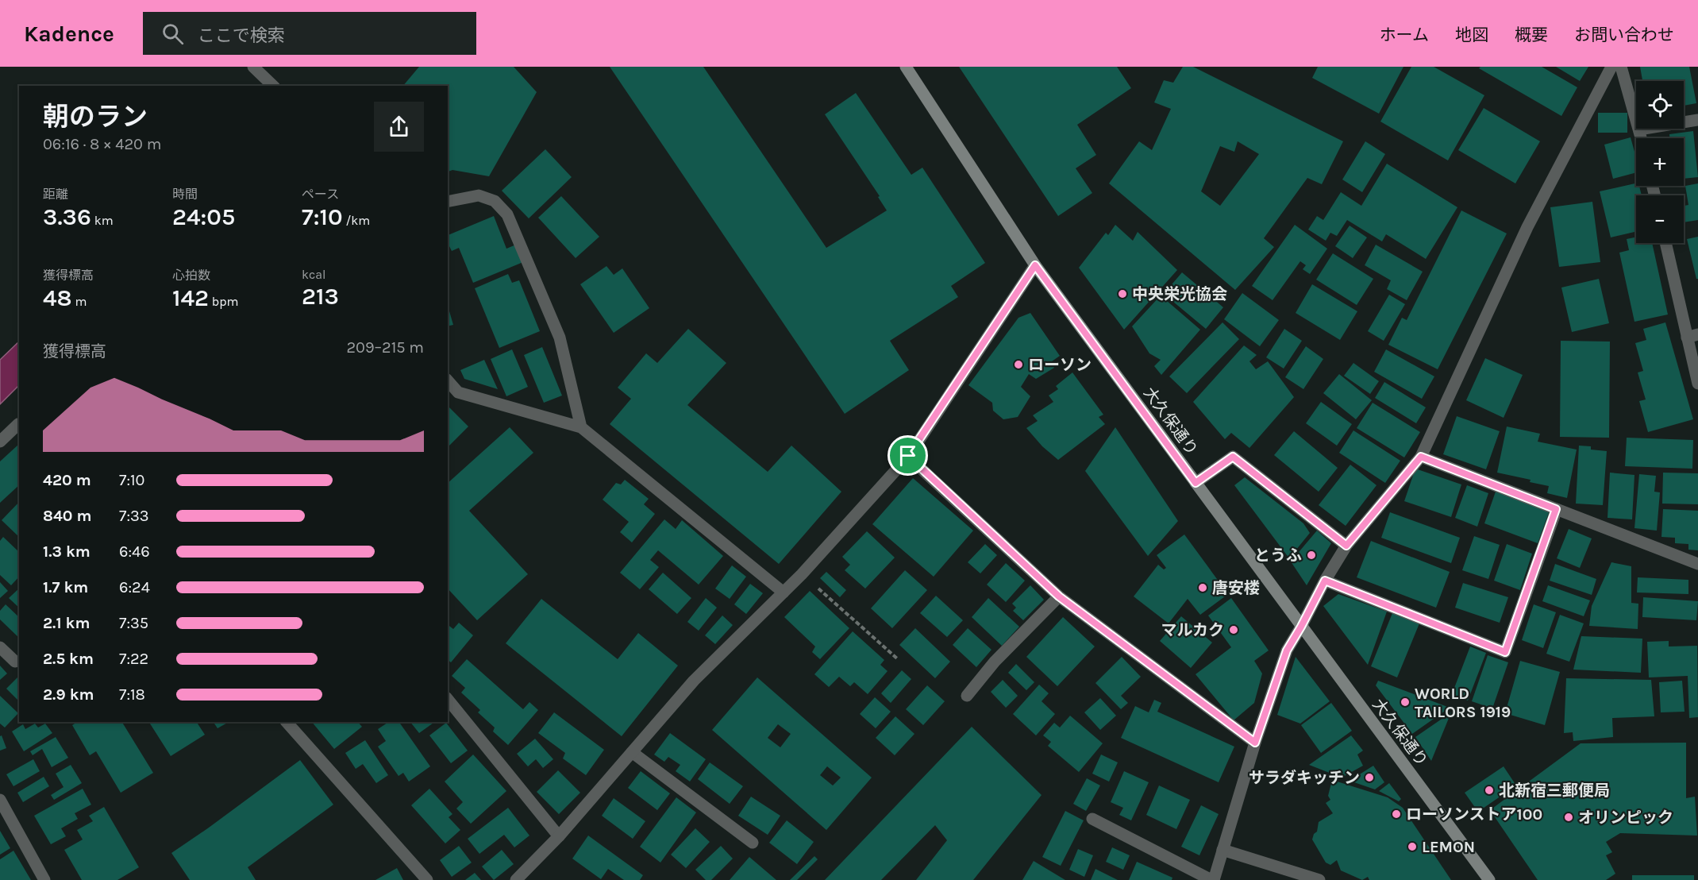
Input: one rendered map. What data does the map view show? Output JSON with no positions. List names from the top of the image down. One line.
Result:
{"streets":{"main road":["大久保通り"]},"places":["中央栄光協会","ローソン","とうふ","唐安楼","マルカク","WORLD TAILORS 1919","サラダキッチン","北新宿三郵便局","ローソンストア100","オリンピック","LEMON"],"page":{"header":"Kadence","search":"ここで検索","nav":["ホーム","地図","概要","お問い合わせ"],"map_buttons":["+","−"],"heading":["朝のラン","06:16 · 8 × 420 m"],"stats":[["距離","3.36 km"],["時間","24:05"],["ペース","7:10 /km"],["獲得標高","48 m"],["心拍数","142 bpm"],["kcal","213"]],"chart":["獲得標高","209–215 m"],"list":[{"name":"420 m","note":"7:10"},{"name":"840 m","note":"7:33"},{"name":"1.3 km","note":"6:46"},{"name":"1.7 km","note":"6:24"},{"name":"2.1 km","note":"7:35"},{"name":"2.5 km","note":"7:22"},{"name":"2.9 km","note":"7:18"}]}}
